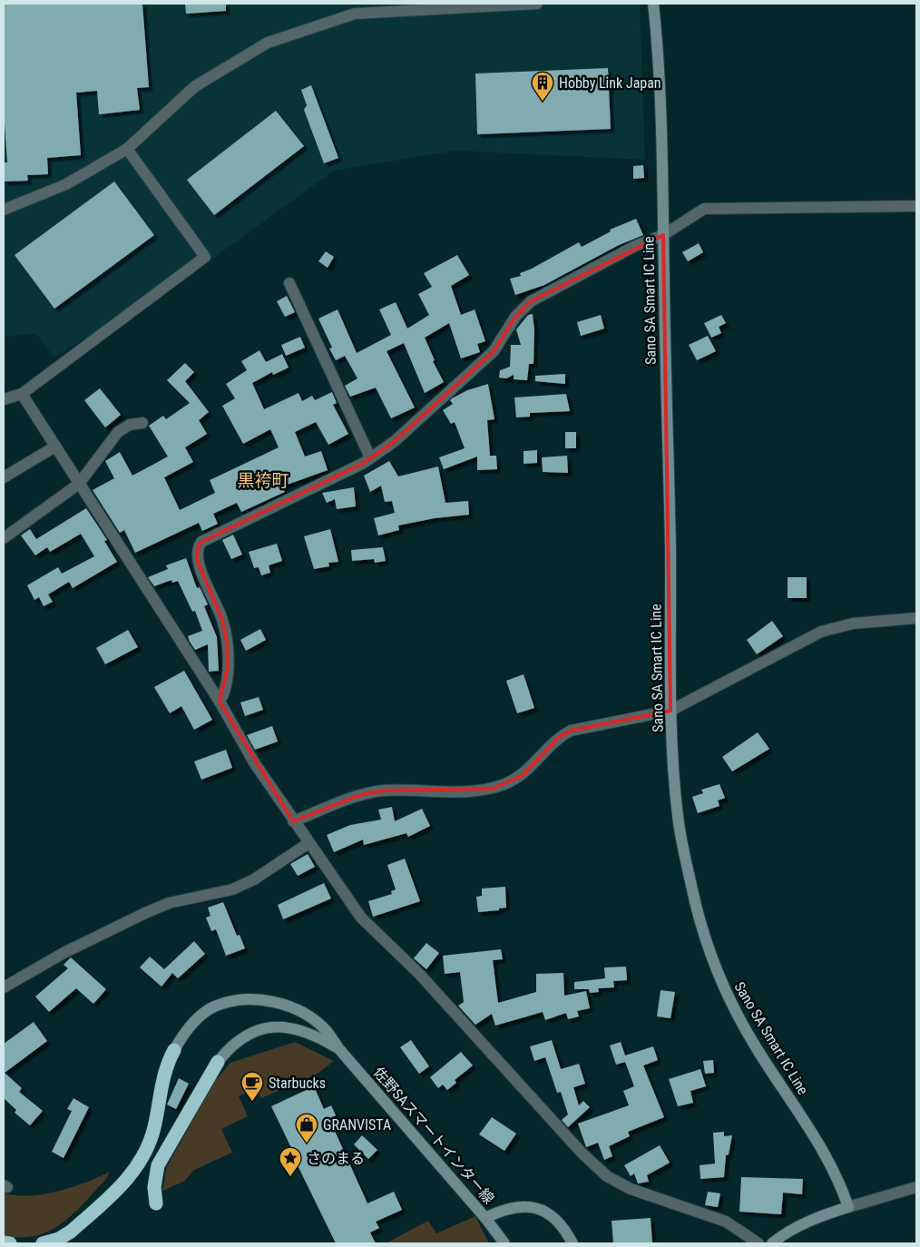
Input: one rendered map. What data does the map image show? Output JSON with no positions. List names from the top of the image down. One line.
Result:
{"streets":{"main road":["Sano SA Smart IC Line","佐野SAスマートインター線"]},"districts":["黒袴町"],"places":{"building":["Hobby Link Japan"],"cafe":["Starbucks"],"shop":["GRANVISTA"],"place":["さのまる"]}}
